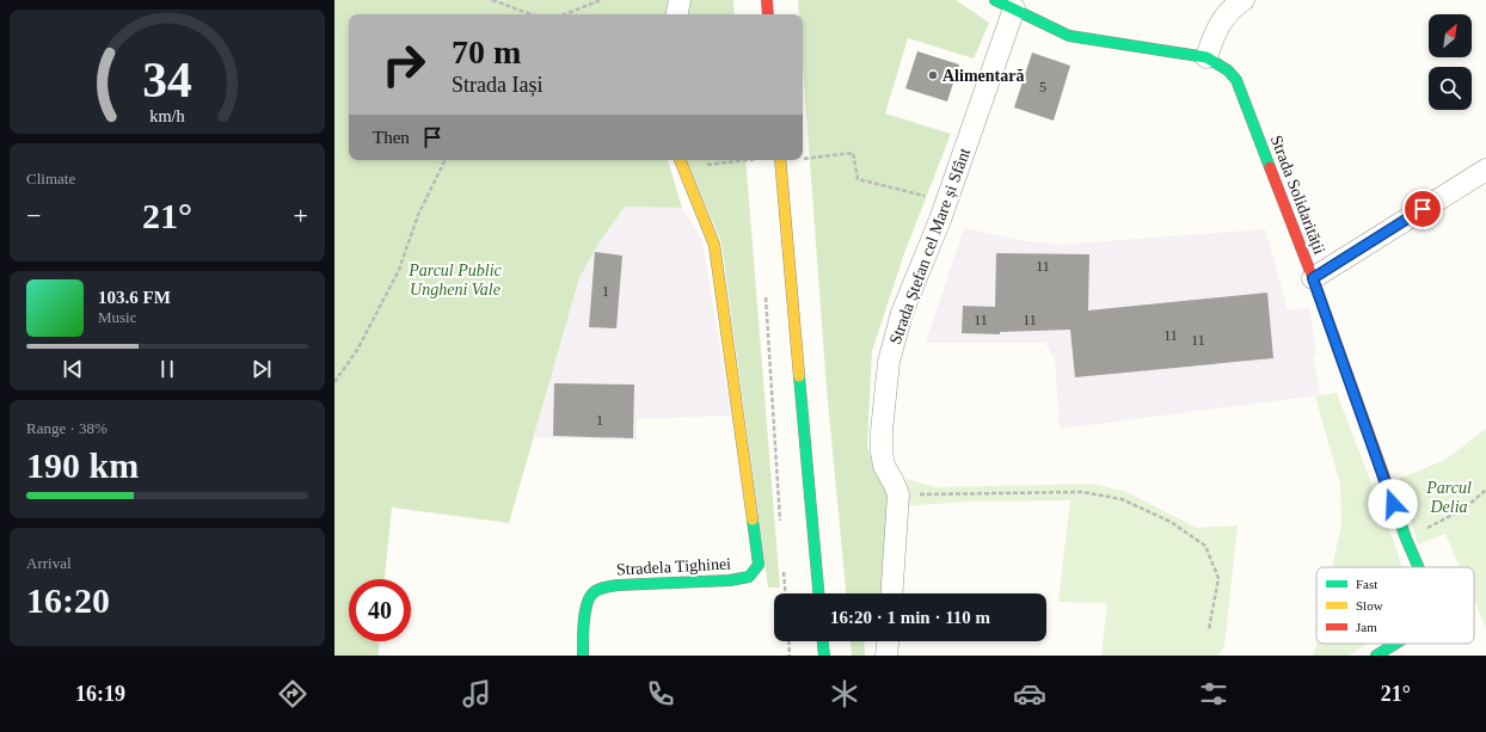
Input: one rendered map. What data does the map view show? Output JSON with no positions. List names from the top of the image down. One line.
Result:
{"streets":{"street":["Strada Solidarității","Strada Ștefan cel Mare și Sfânt","Stradela Tighinei"]},"crossings":[["Strada Solidarității","Strada Ștefan cel Mare și Sfânt"]],"parks":["Parcul Public Ungheni Vale","Parcul Delia"],"places":["Alimentară"],"house_numbers":["5","11","1","11","11","11","11","1"],"legend":["Fast","Slow","Jam"],"north":"top right","page":{"turn":["70 m","Strada Iași"],"then":"Then","tile":["Climate",["Range · 38%","190 km"],["Arrival","16:20"]],"heat":["−","21°","+"],"song":["103.6 FM","Music"],"limit":"40","trip":"16:20 · 1 min · 110 m","tabs":["16:19","21°"],"gauge":["34","km/h"]}}
